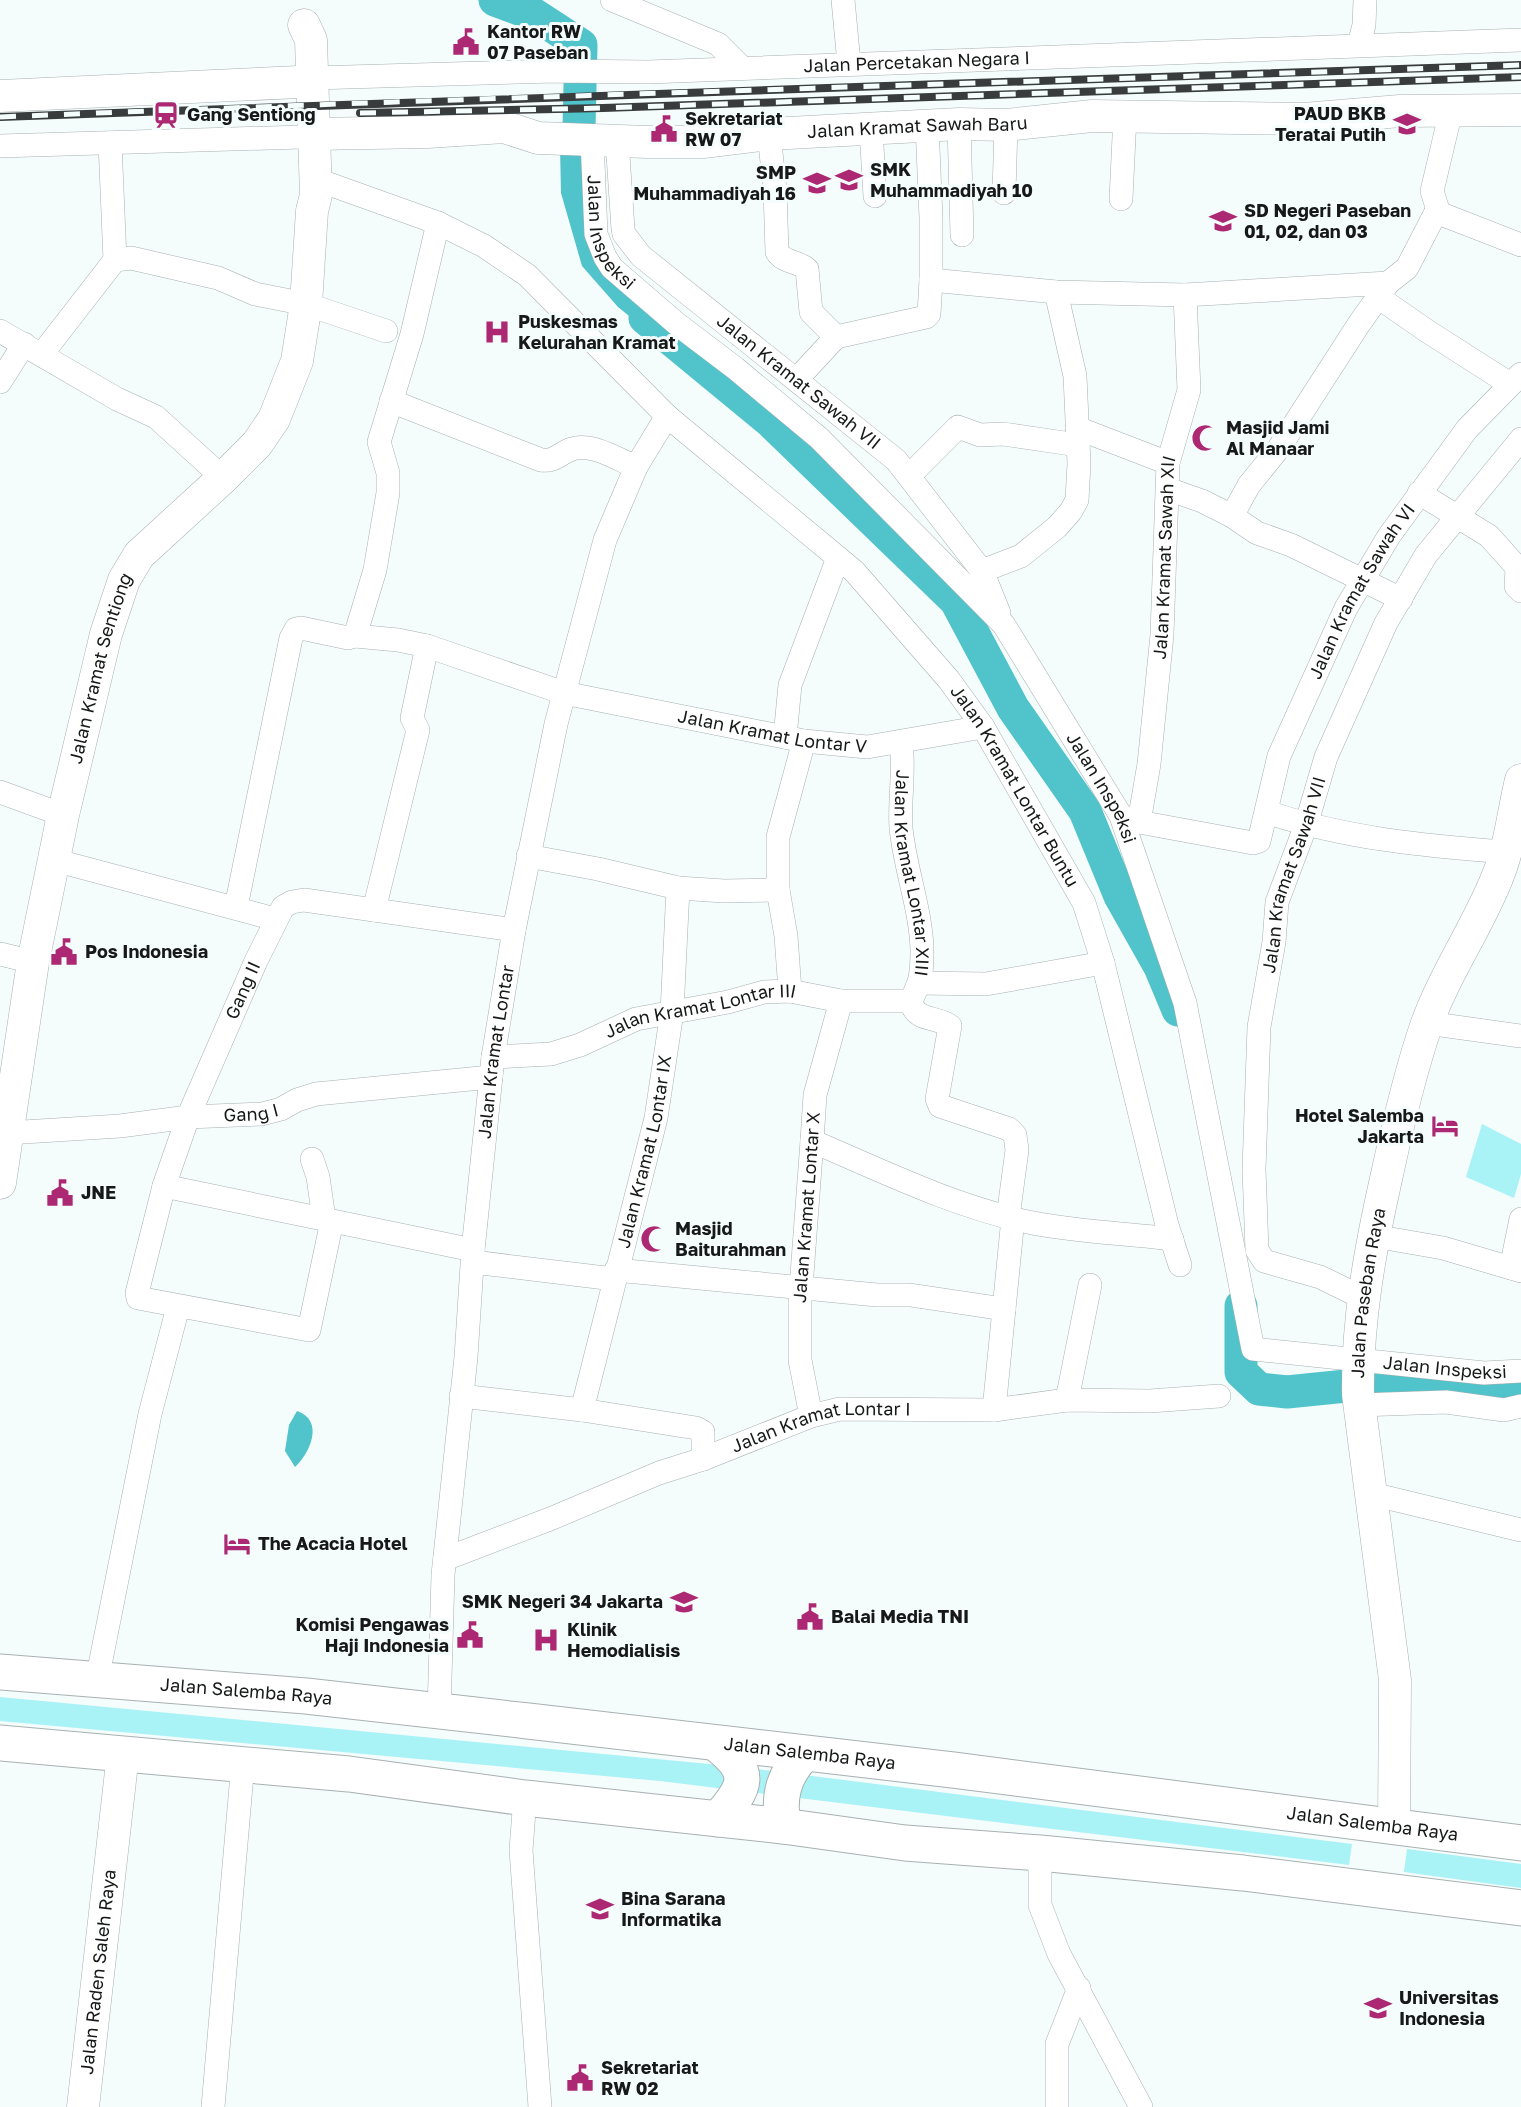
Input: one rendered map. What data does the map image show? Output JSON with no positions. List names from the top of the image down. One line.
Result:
{"streets":{"main road":["Jalan Salemba Raya"],"street":["Jalan Percetakan Negara I","Jalan Kramat Sawah Baru","Jalan Inspeksi","Jalan Kramat Sawah VII","Jalan Kramat Sawah XII","Jalan Kramat Sawah VI","Jalan Kramat Sentiong","Jalan Kramat Lontar V","Jalan Kramat Lontar Buntu","Jalan Kramat Lontar XIII","Gang II","Jalan Kramat Lontar III","Jalan Kramat Lontar","Gang I","Jalan Kramat Lontar IX","Jalan Kramat Lontar X","Jalan Paseban Raya","Jalan Kramat Lontar I","Jalan Raden Saleh Raya"]},"crossings":[["Jalan Percetakan Negara I","Jalan Kramat Sentiong"],["Jalan Kramat Sawah Baru","Jalan Inspeksi"],["Jalan Kramat Sawah Baru","Jalan Kramat Sawah VII"],["Jalan Kramat Sawah Baru","Jalan Kramat Sentiong"],["Jalan Inspeksi","Jalan Kramat Sawah VII"],["Jalan Inspeksi","Jalan Kramat Sawah XII"],["Jalan Inspeksi","Jalan Kramat Sawah VI"],["Jalan Inspeksi","Jalan Paseban Raya"],["Jalan Kramat Sawah VII","Jalan Paseban Raya"],["Jalan Kramat Sawah XII","Jalan Kramat Sawah VI"],["Jalan Kramat Sentiong","Jalan Kramat Lontar Buntu"],["Jalan Kramat Sentiong","Gang I"],["Jalan Kramat Lontar V","Jalan Kramat Lontar Buntu"],["Jalan Kramat Lontar V","Jalan Kramat Lontar XIII"],["Jalan Kramat Lontar V","Jalan Kramat Lontar"],["Jalan Kramat Lontar Buntu","Jalan Kramat Lontar III"],["Jalan Kramat Lontar Buntu","Jalan Kramat Lontar"],["Jalan Kramat Lontar XIII","Jalan Kramat Lontar III"],["Jalan Kramat Lontar XIII","Jalan Kramat Lontar I"],["Gang II","Gang I"],["Jalan Kramat Lontar III","Jalan Kramat Lontar"],["Jalan Kramat Lontar III","Gang I"],["Jalan Kramat Lontar III","Jalan Kramat Lontar IX"],["Jalan Kramat Lontar III","Jalan Kramat Lontar X"],["Jalan Kramat Lontar","Gang I"],["Jalan Kramat Lontar","Jalan Kramat Lontar I"],["Jalan Kramat Lontar","Jalan Salemba Raya"],["Jalan Kramat Lontar X","Jalan Kramat Lontar I"],["Jalan Paseban Raya","Jalan Salemba Raya"]],"places":{"public building":["Kantor RW 07 Paseban","Sekretariat RW 07","Pos Indonesia","JNE","Balai Media TNI","Komisi Pengawas Haji Indonesia","Sekretariat RW 02"],"station":["Gang Sentiong"],"school or university":["PAUD BKB Teratai Putih","SMK Muhammadiyah 10","SMP Muhammadiyah 16","SD Negeri Paseban 01, 02, dan 03","SMK Negeri 34 Jakarta","Bina Sarana Informatika","Universitas Indonesia"],"hospital":["Puskesmas Kelurahan Kramat","Klinik Hemodialisis"],"mosque":["Masjid Jami Al Manaar","Masjid Baiturahman"],"hotel":["Hotel Salemba Jakarta","The Acacia Hotel"]}}
